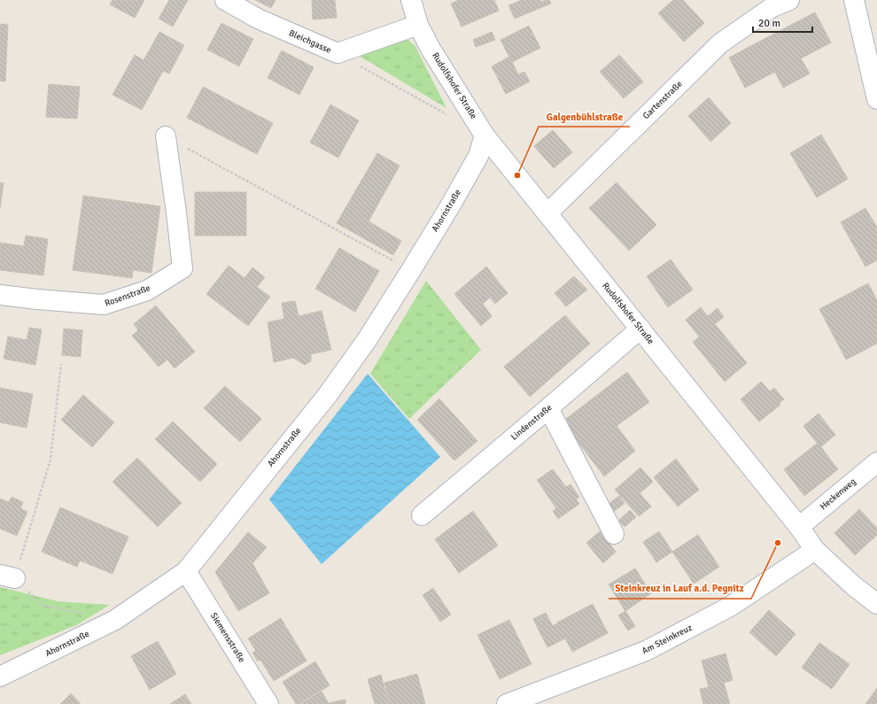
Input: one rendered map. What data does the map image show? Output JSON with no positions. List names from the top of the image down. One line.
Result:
{"streets":{"street":["Bleichgasse","Rudolfshofer Straße","Gartenstraße","Ahornstraße","Rosenstraße","Lindenstraße","Heckenweg","Siemensstraße","Am Steinkreuz"]},"crossings":[["Bleichgasse","Rudolfshofer Straße"],["Rudolfshofer Straße","Gartenstraße"],["Rudolfshofer Straße","Ahornstraße"],["Rudolfshofer Straße","Lindenstraße"],["Rudolfshofer Straße","Heckenweg"],["Rudolfshofer Straße","Am Steinkreuz"],["Ahornstraße","Siemensstraße"]],"places":["Galgenbühlstraße","Steinkreuz in Lauf a.d. Pegnitz"],"scale_bar":"20 m"}
